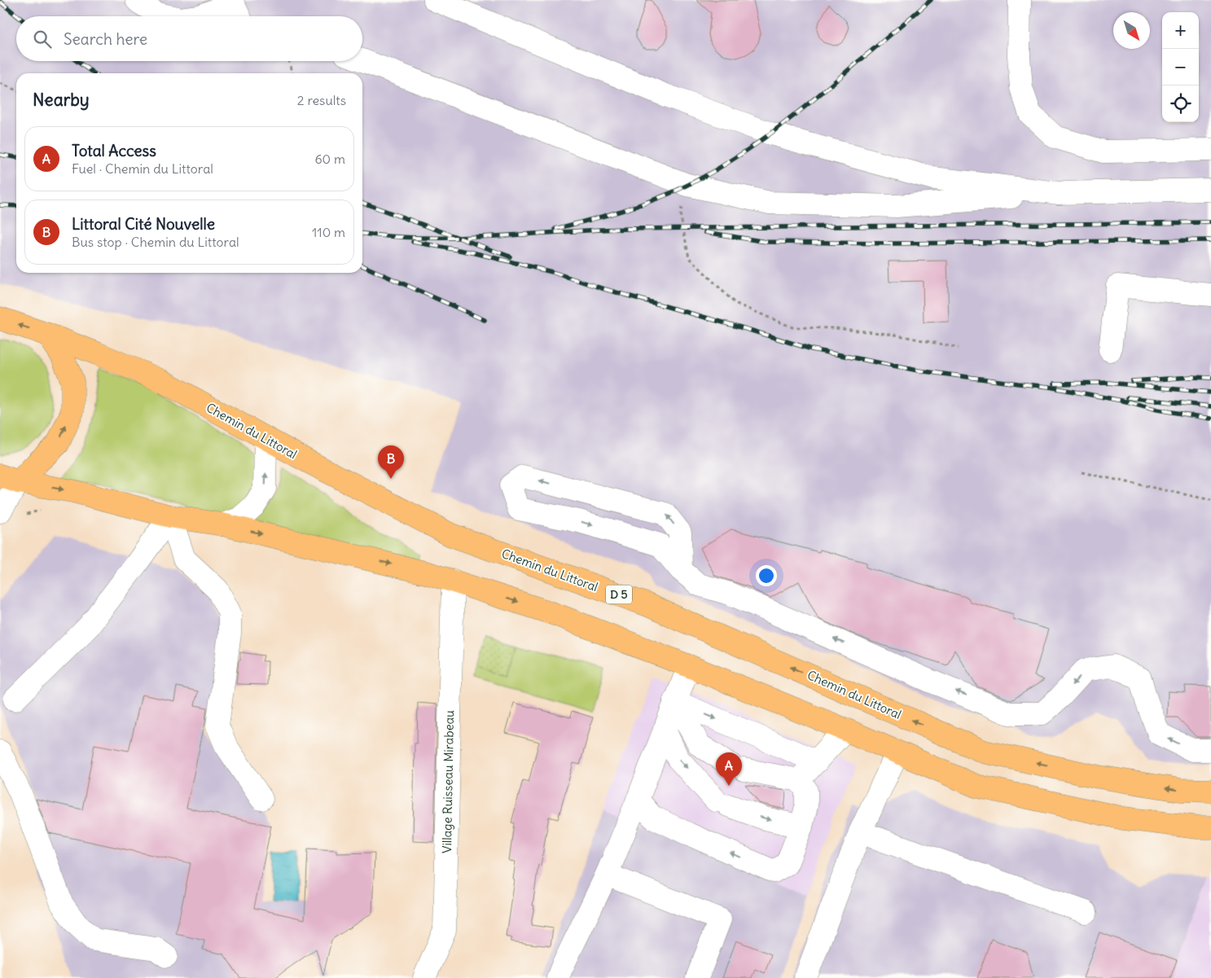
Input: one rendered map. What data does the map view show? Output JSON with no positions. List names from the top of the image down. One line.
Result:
{"streets":{"main road":["Chemin du Littoral","D 5"],"street":["Village Ruisseau Mirabeau"]},"north":"bottom right","page":{"map_buttons":["+","−"],"search":"Search here","heading":["Nearby","2 results"],"list":[{"mark":"A","name":"Total Access","note":"Fuel · Chemin du Littoral","value":"60 m"},{"mark":"B","name":"Littoral Cité Nouvelle","note":"Bus stop · Chemin du Littoral","value":"110 m"}],"pins":["B","A"]}}
